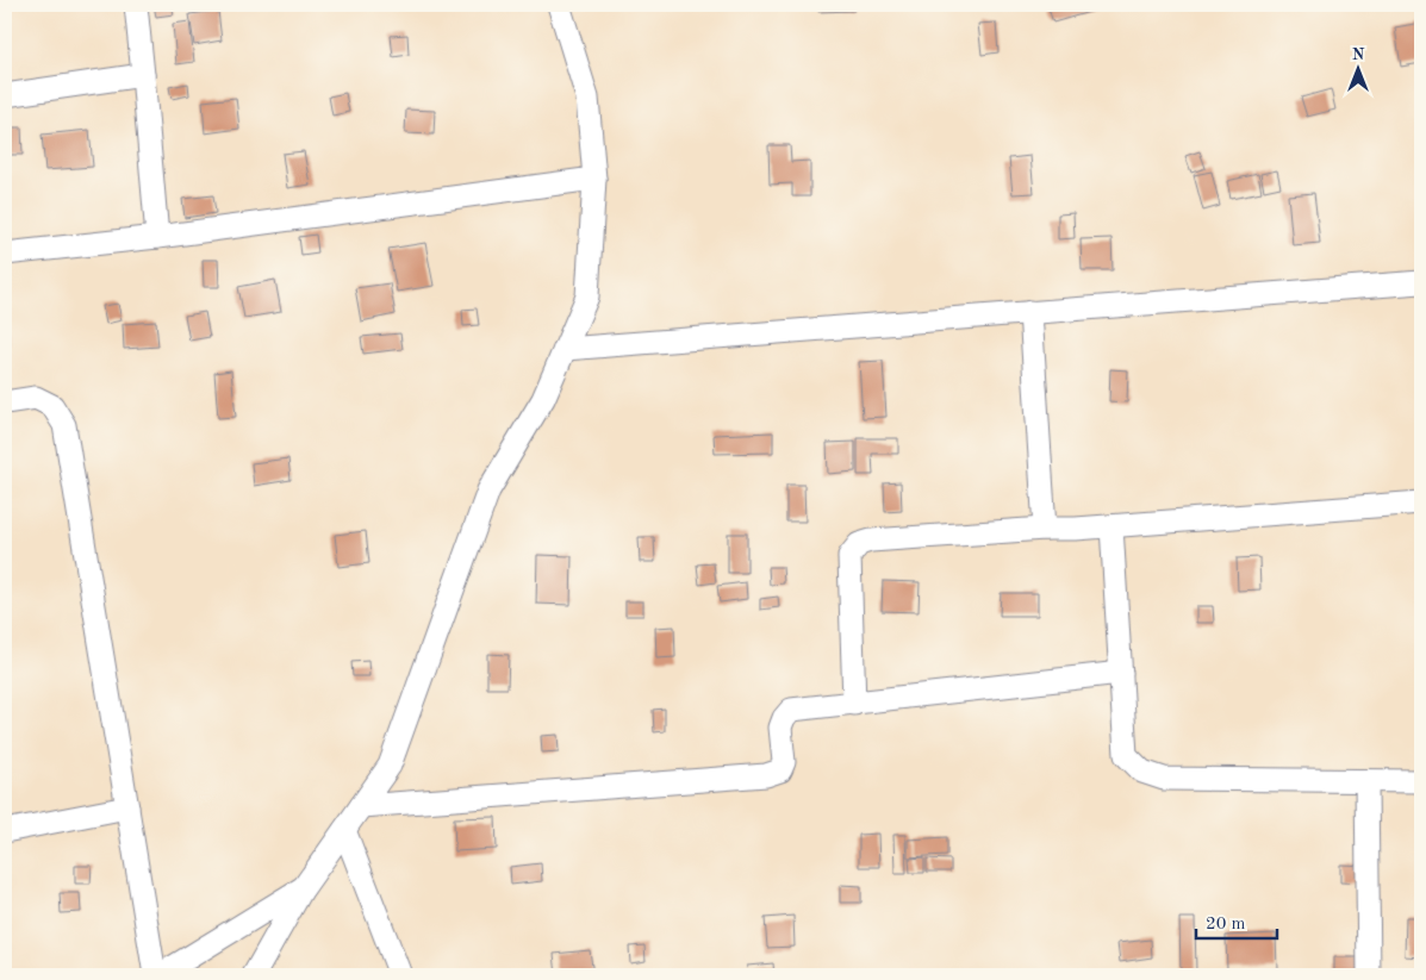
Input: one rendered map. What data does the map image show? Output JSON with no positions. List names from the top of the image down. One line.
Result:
{"scale_bar":"20 m","north":"top"}
